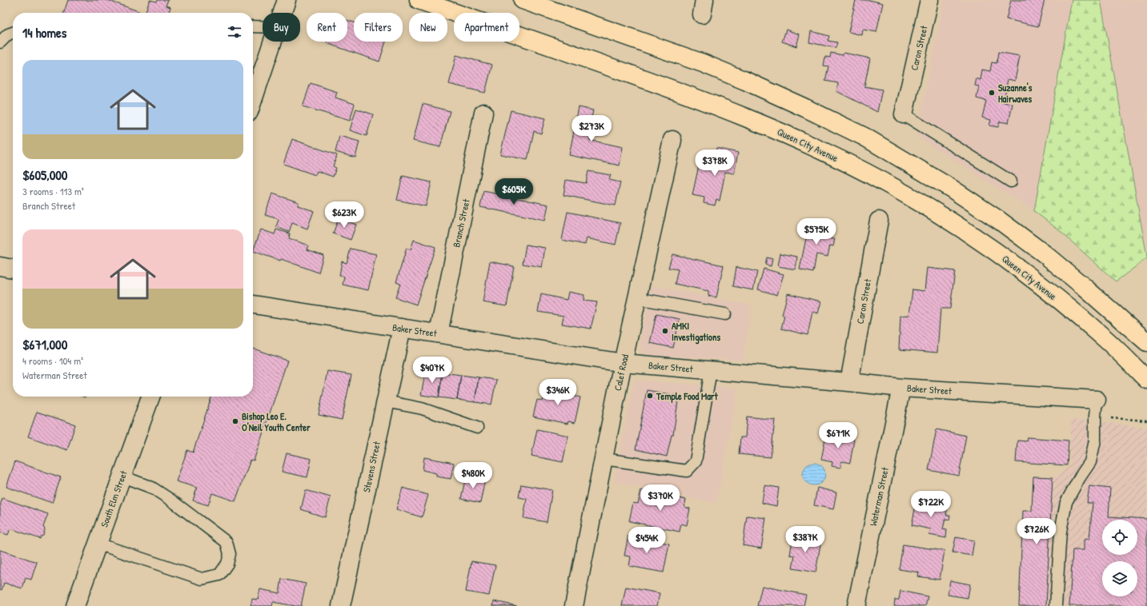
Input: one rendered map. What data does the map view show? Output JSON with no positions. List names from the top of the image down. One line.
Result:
{"streets":{"main road":["Queen City Avenue"],"street":["Caron Street","Branch Street","Baker Street","Calef Road","Stevens Street","Waterman Street","South Elm Street"]},"crossings":[["Caron Street","Baker Street"],["Branch Street","Baker Street"],["Baker Street","Calef Road"],["Baker Street","Stevens Street"],["Baker Street","Waterman Street"]],"places":["Suzanne's Hairwaves","AMKI Investigations","Temple Food Mart","Bishop Leo E. O'Neil Youth Center"],"page":{"chip":["Buy","Rent","Filters","New","Apartment"],"heading":"14 homes","list":[{"name":"$605,000","note":"3 rooms · 113 m² · Branch Street"},{"name":"$671,000","note":"4 rooms · 104 m² · Waterman Street"}],"price":["$273K","$378K","$605K","$623K","$575K","$407K","$346K","$671K","$480K","$370K","$722K","$726K","$387K","$454K"]}}
